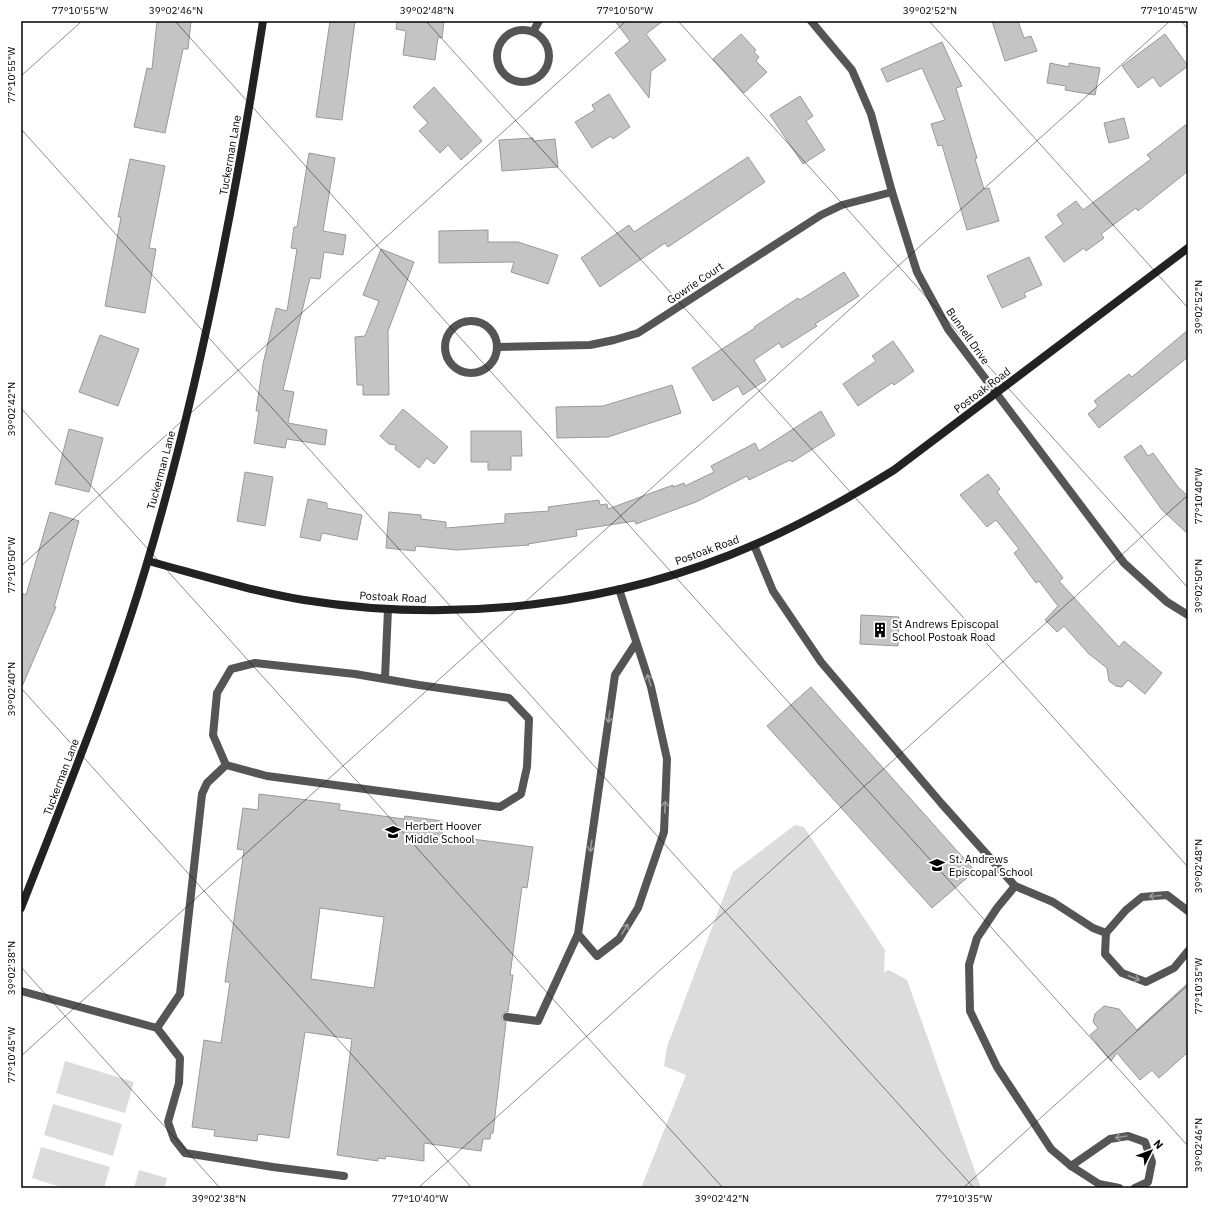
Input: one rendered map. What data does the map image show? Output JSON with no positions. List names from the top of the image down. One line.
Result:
{"streets":{"street":["Tuckerman Lane","Gowrie Court","Bunnell Drive","Postoak Road"]},"crossings":[["Tuckerman Lane","Postoak Road"],["Gowrie Court","Bunnell Drive"],["Bunnell Drive","Postoak Road"]],"places":{"building":["St Andrews Episcopal School Postoak Road"],"school or university":["Herbert Hoover Middle School","St. Andrews Episcopal School"]},"north":"top right","coordinates":["77°10'55\"W","39°02'46\"N","39°02'48\"N","77°10'50\"W","39°02'52\"N","77°10'45\"W","39°02'42\"N","77°10'40\"W","39°02'50\"N","39°02'40\"N","39°02'38\"N","77°10'35\"W"]}
